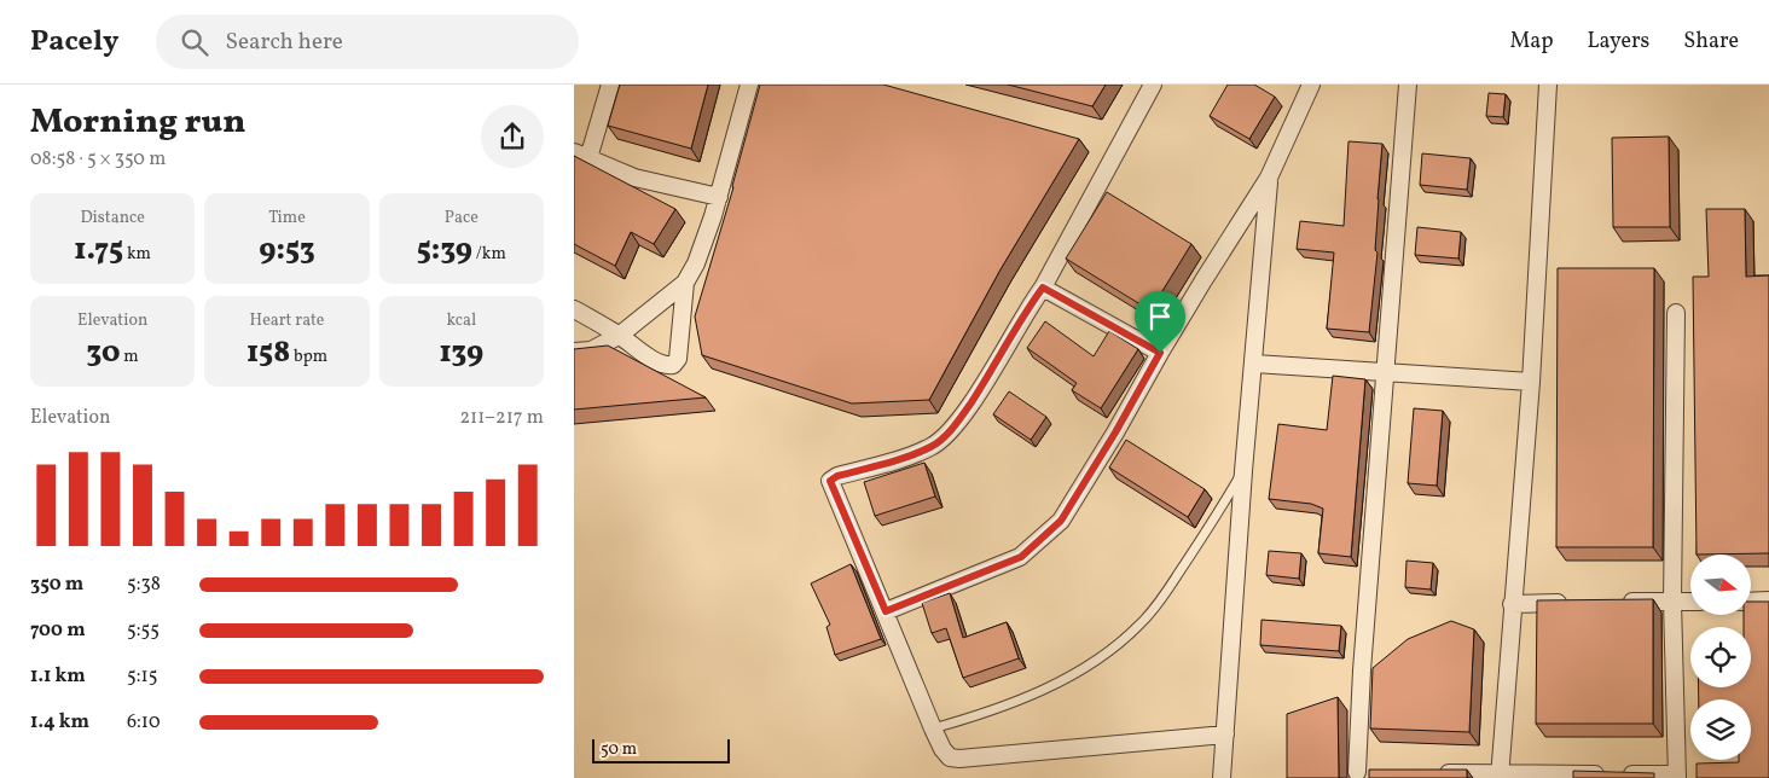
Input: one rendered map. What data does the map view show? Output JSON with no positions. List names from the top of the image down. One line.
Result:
{"scale_bar":"50 m","north":"right","page":{"header":"Pacely","search":"Search here","nav":["Map","Layers","Share"],"heading":["Morning run","08:58 · 5 × 350 m"],"stats":[["Distance","1.75 km"],["Time","9:53"],["Pace","5:39 /km"],["Elevation","30 m"],["Heart rate","158 bpm"],["kcal","139"]],"chart":["Elevation","211–217 m"],"list":[{"name":"350 m","note":"5:38"},{"name":"700 m","note":"5:55"},{"name":"1.1 km","note":"5:15"},{"name":"1.4 km","note":"6:10"}],"scale":"50 m"}}
